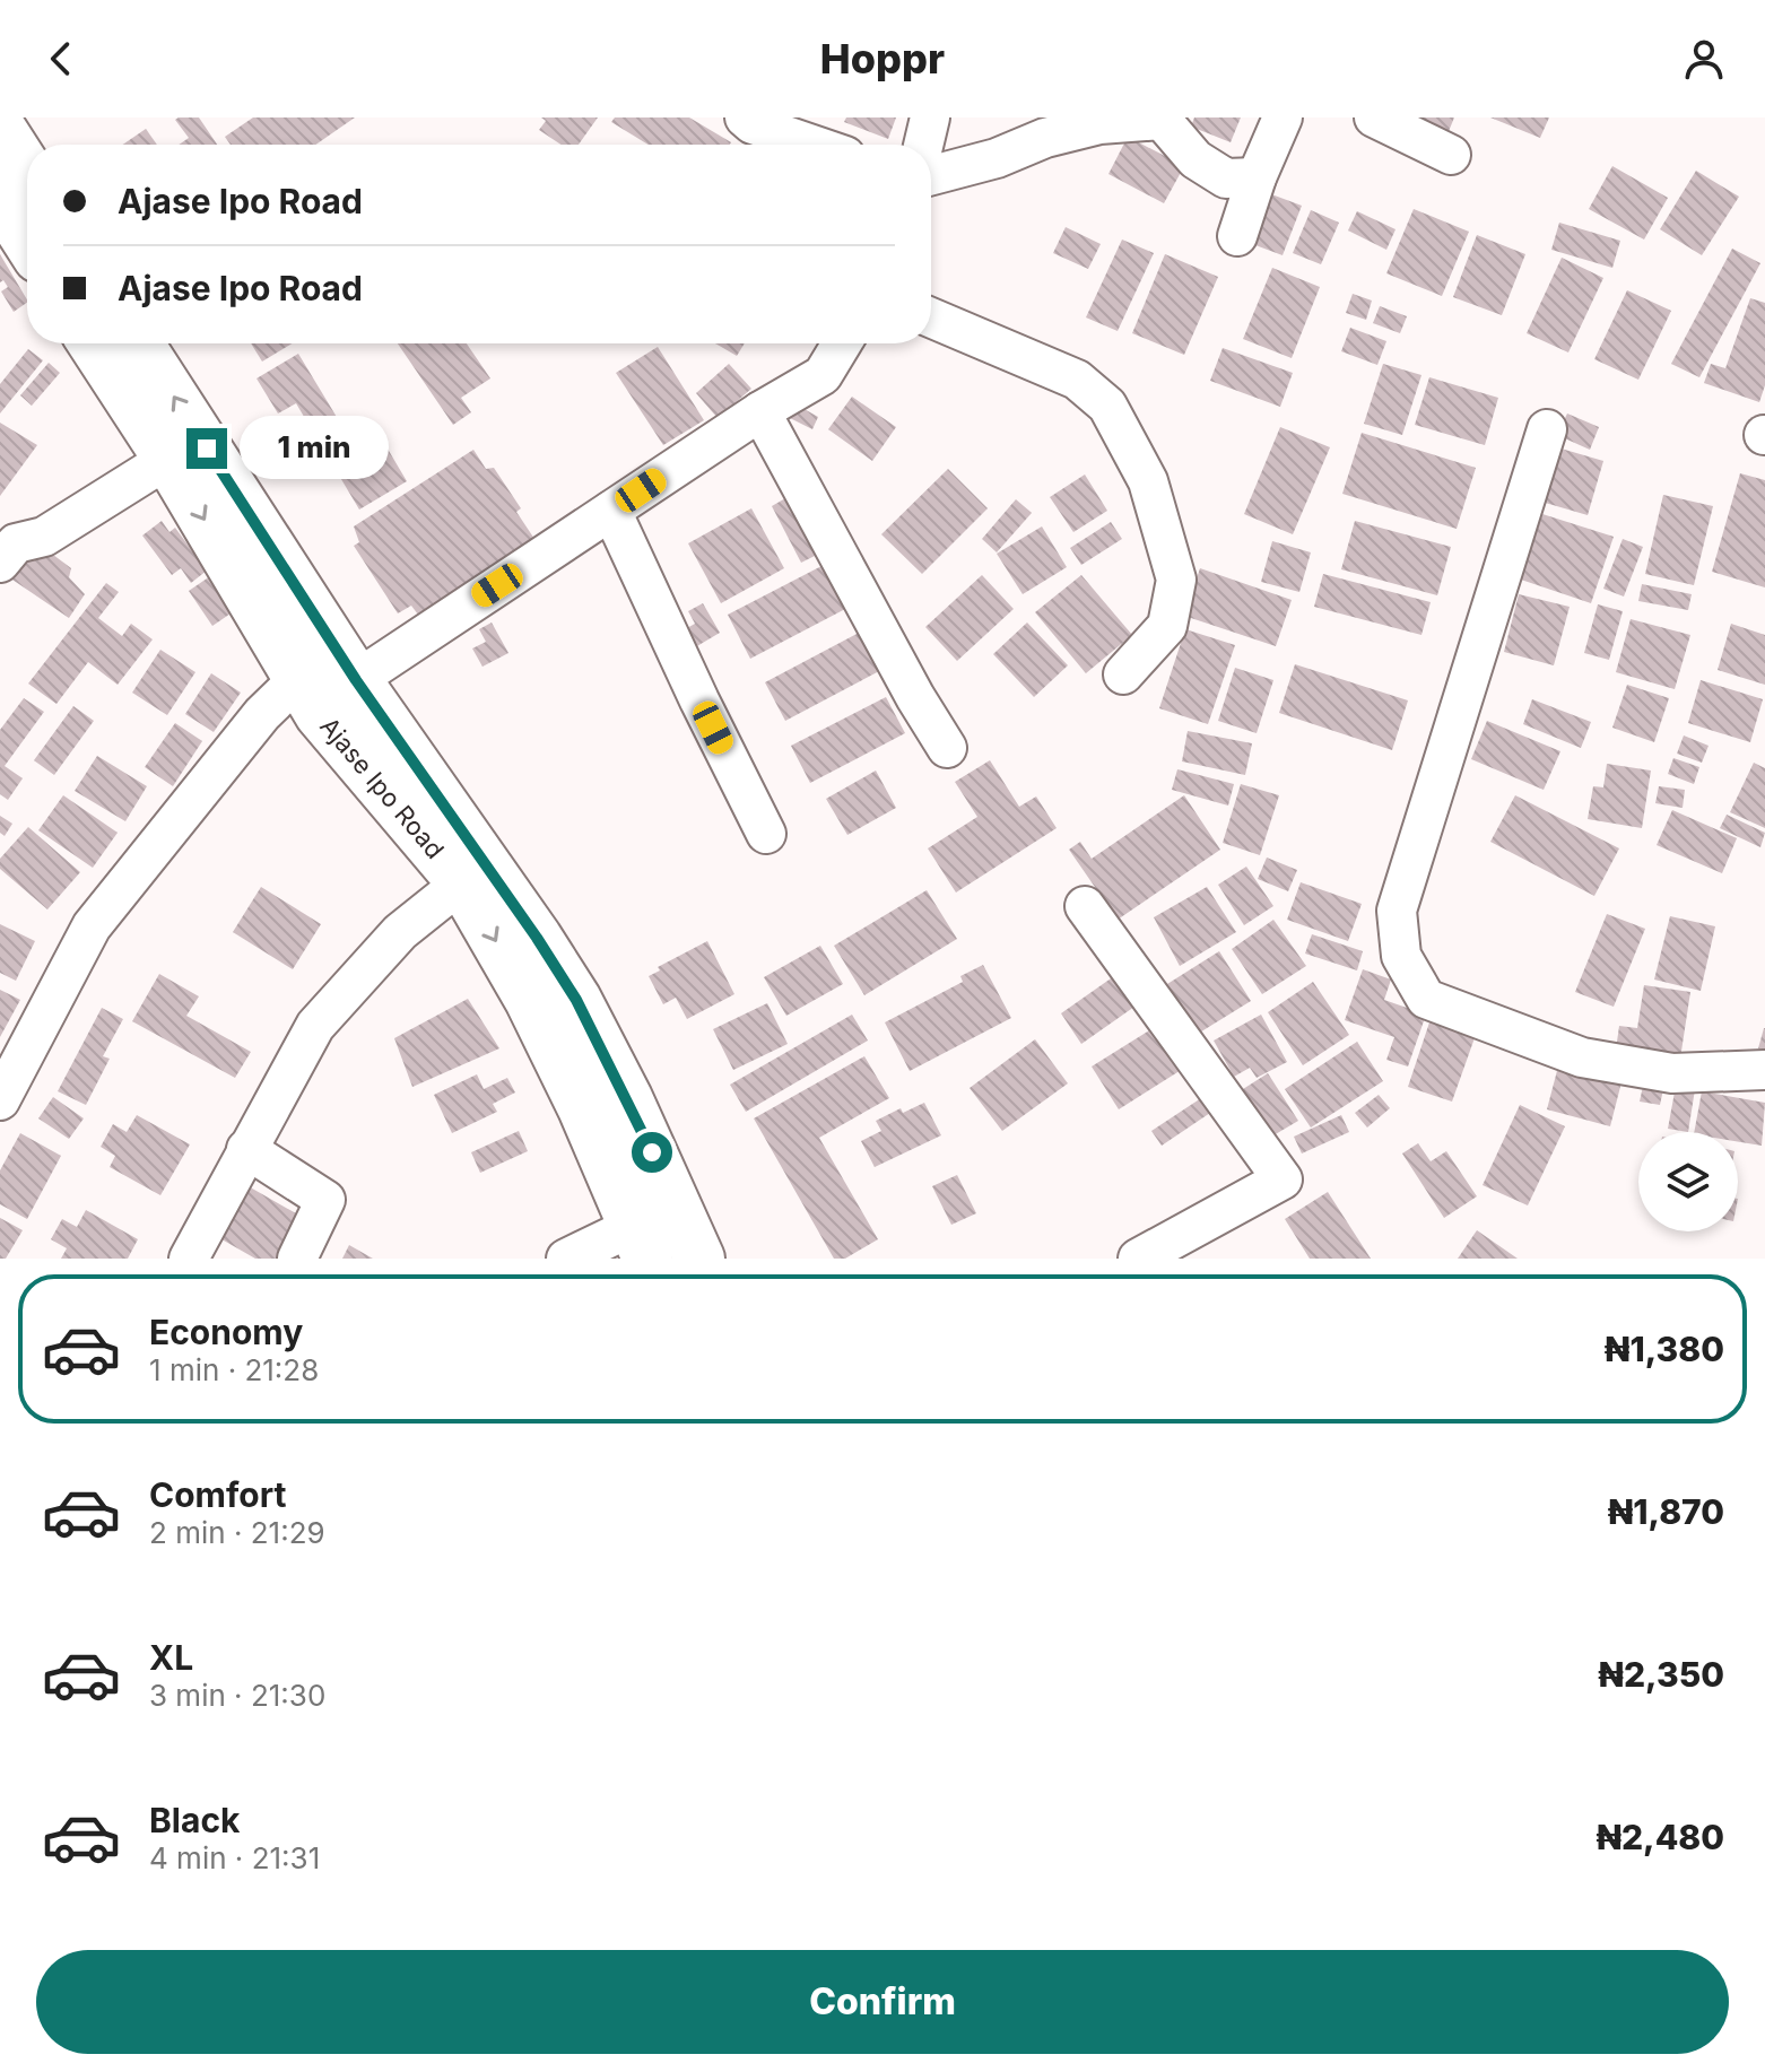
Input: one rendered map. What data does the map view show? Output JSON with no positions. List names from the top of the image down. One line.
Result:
{"streets":{"highway":["Ajase Ipo Road"]},"page":{"header":"Hoppr","banner":["Ajase Ipo Road","Ajase Ipo Road"],"bubble":"1 min","list":[{"name":"Economy","note":"1 min · 21:28","value":"₦1,380"},{"name":"Comfort","note":"2 min · 21:29","value":"₦1,870"},{"name":"XL","note":"3 min · 21:30","value":"₦2,350"},{"name":"Black","note":"4 min · 21:31","value":"₦2,480"}],"buttons":"Confirm"}}
